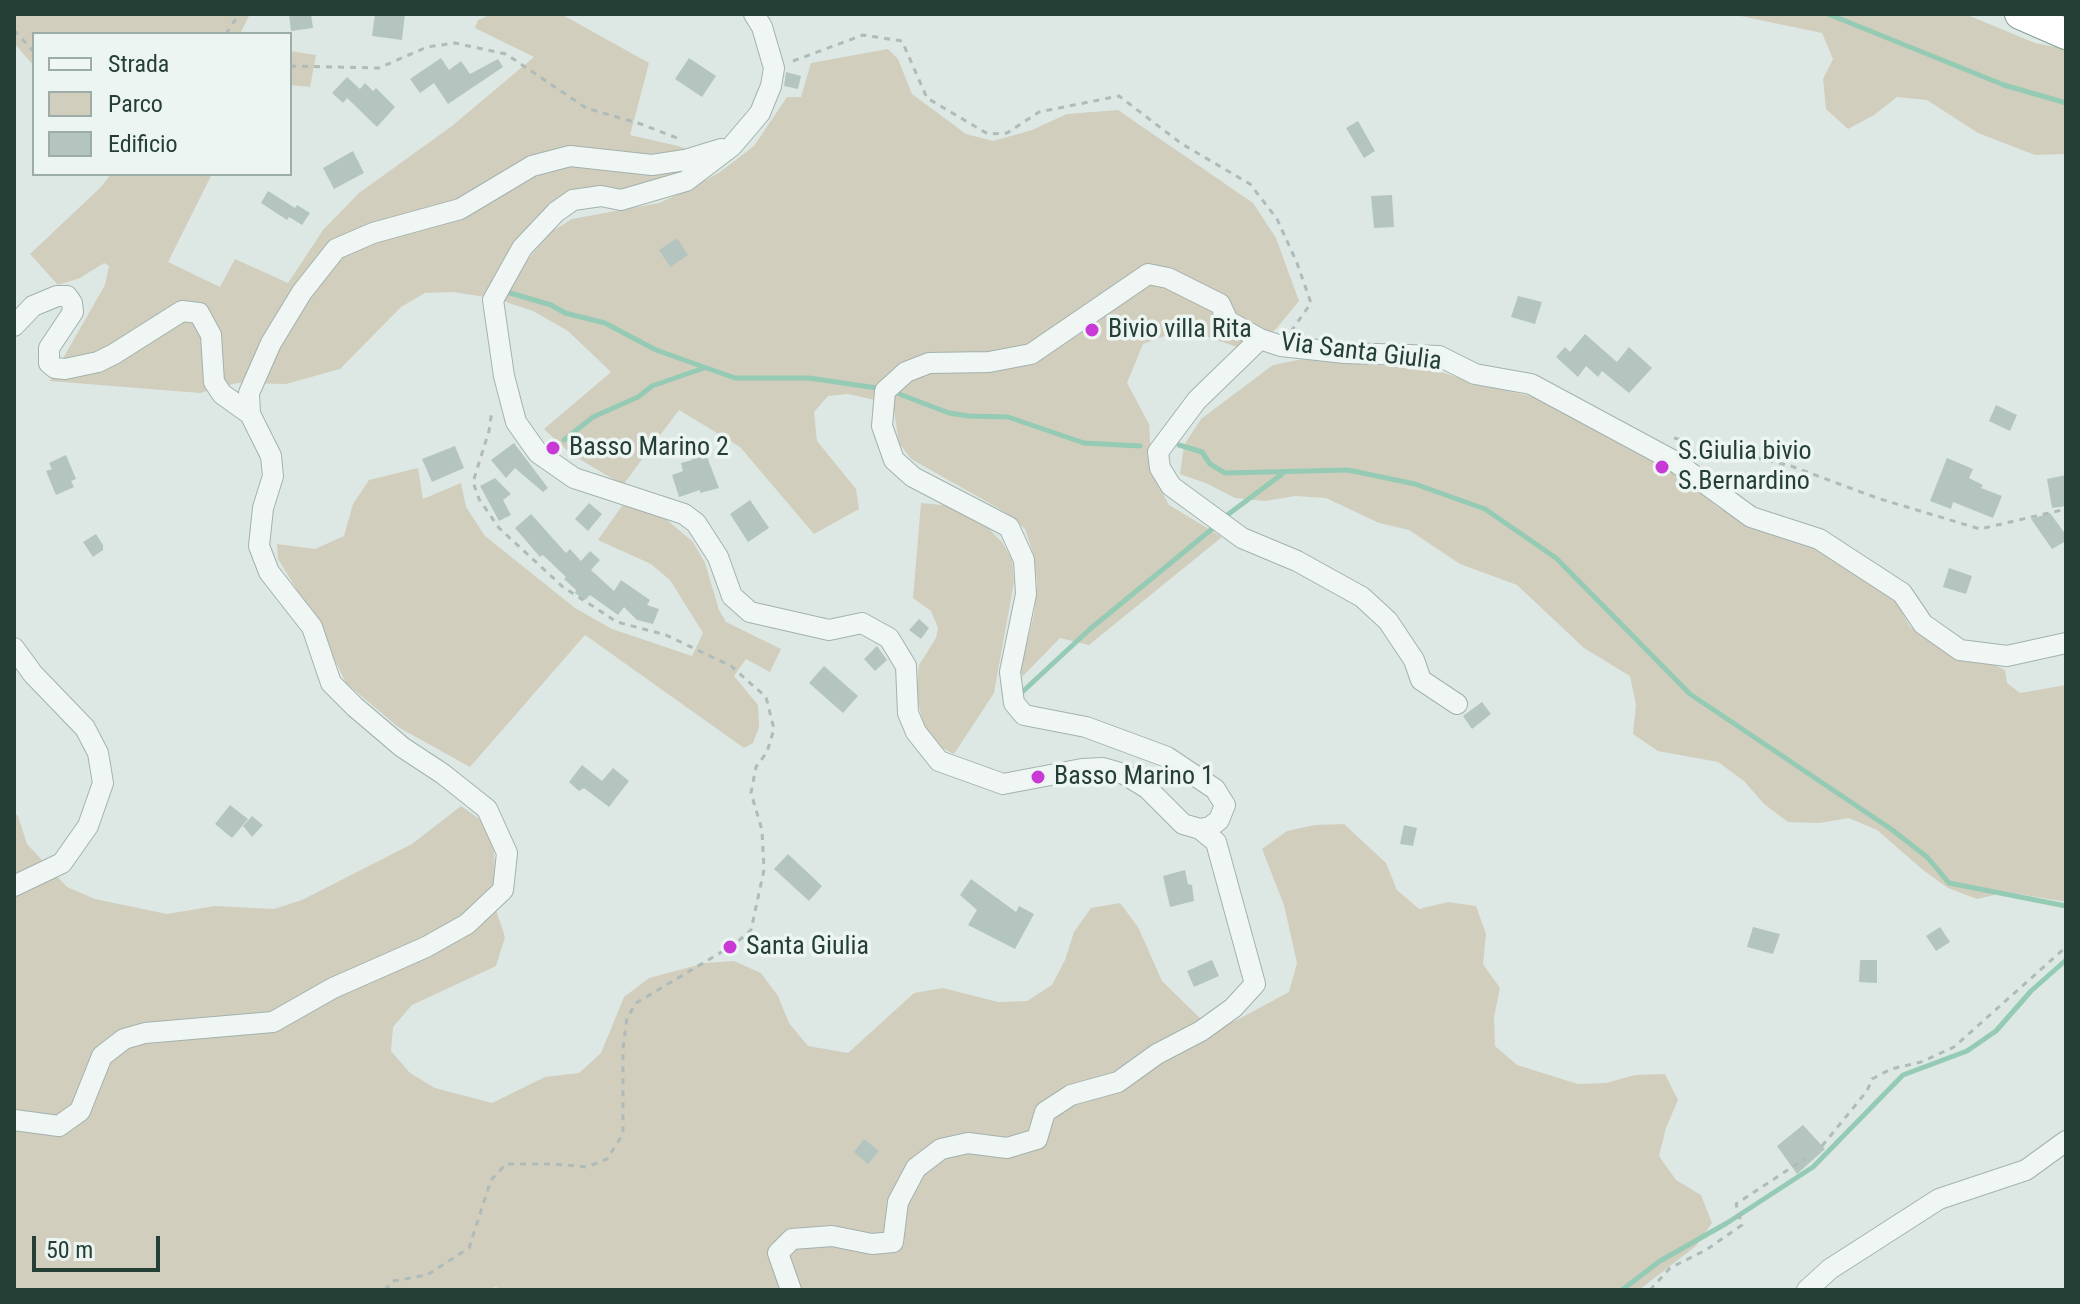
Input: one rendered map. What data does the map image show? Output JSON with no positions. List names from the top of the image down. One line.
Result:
{"streets":{"street":["Via Santa Giulia"]},"places":["Bivio villa Rita","Basso Marino 2","S.Giulia bivio S.Bernardino","Basso Marino 1","Santa Giulia"],"legend":["Strada","Parco","Edificio"],"scale_bar":"50 m"}
